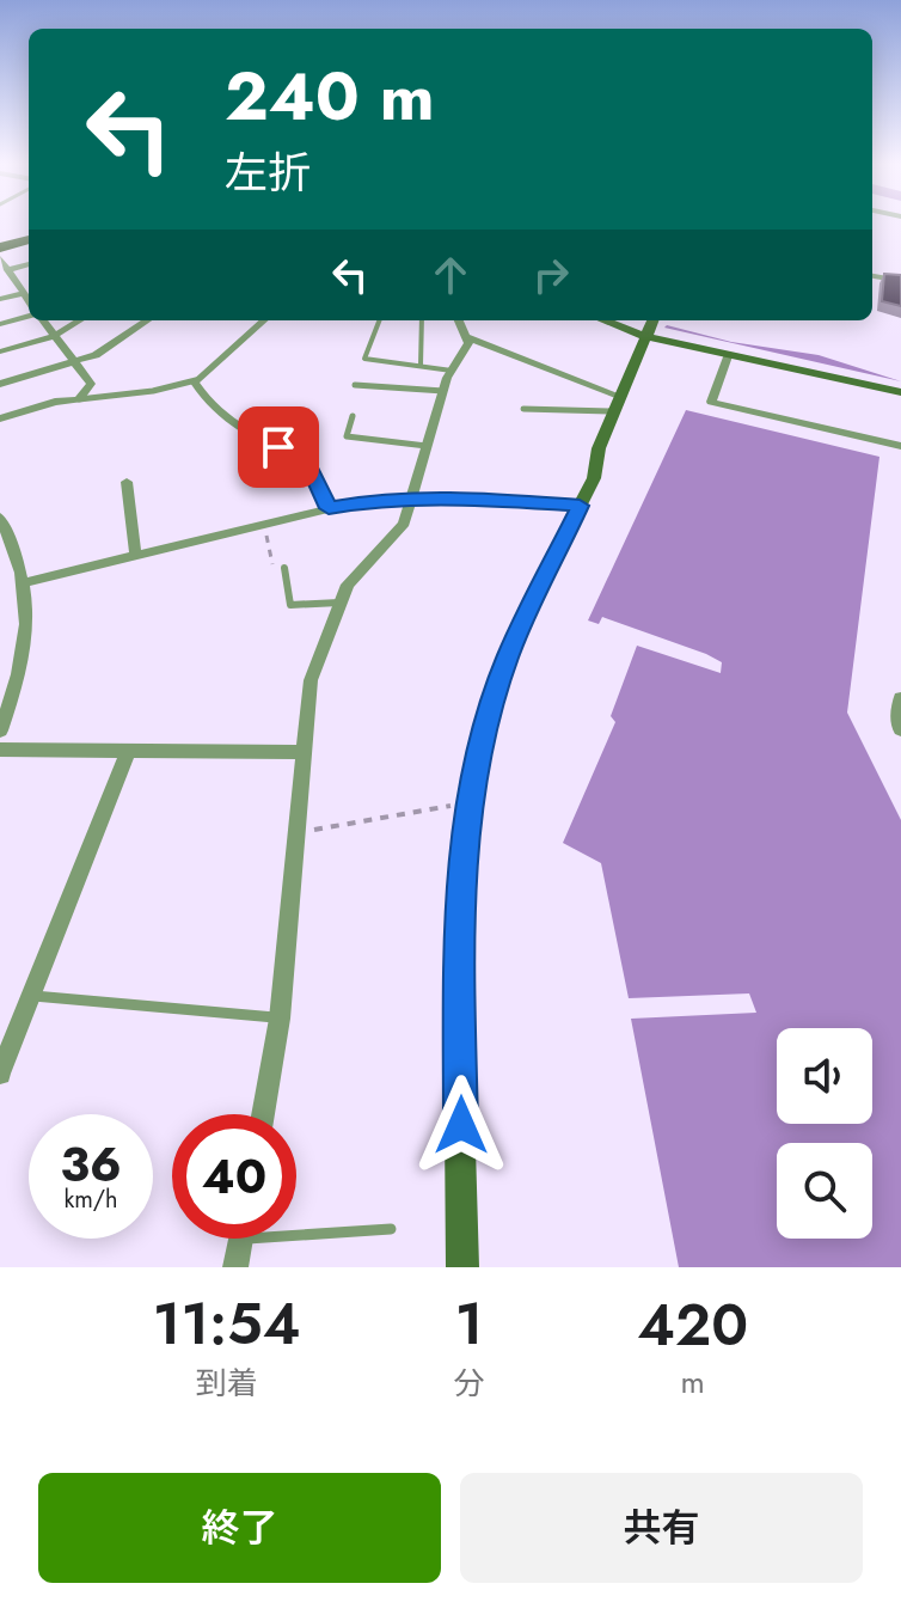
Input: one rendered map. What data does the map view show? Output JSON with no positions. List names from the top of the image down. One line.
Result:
{"page":{"turn":["240 m","左折"],"speed":"36 km/h","limit":"40","eta":["11:54","到着","1","分","420","m"],"buttons":["終了","共有"]}}
